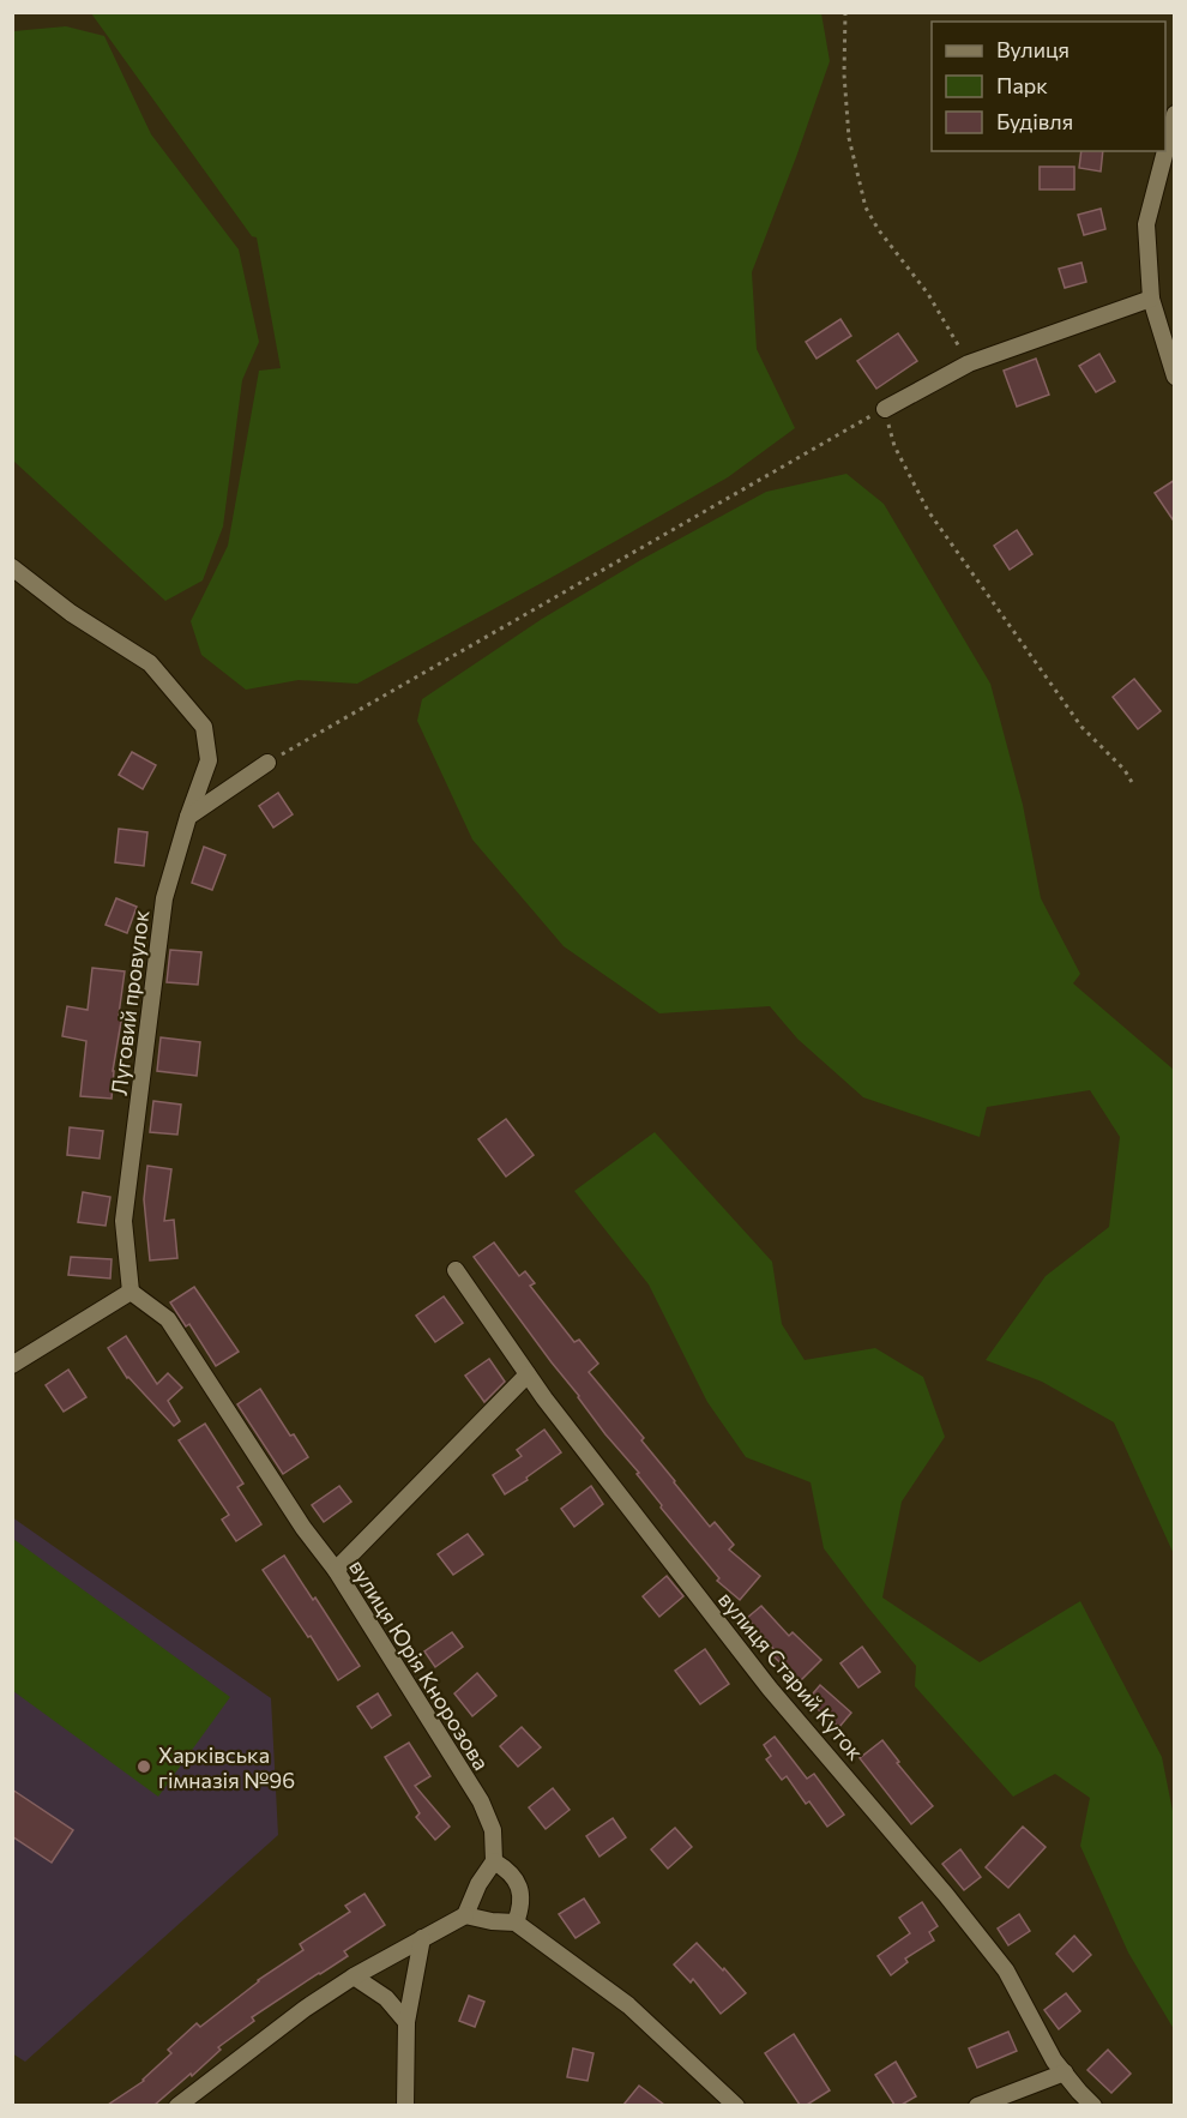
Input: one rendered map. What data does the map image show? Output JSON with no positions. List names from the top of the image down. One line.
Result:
{"streets":{"street":["Луговий провулок","вулиця Юрія Кнорозова","вулиця Старий Куток"]},"crossings":[["Луговий провулок","вулиця Юрія Кнорозова"]],"places":["Харківська гімназія №96"],"legend":["Вулиця","Парк","Будівля"]}
